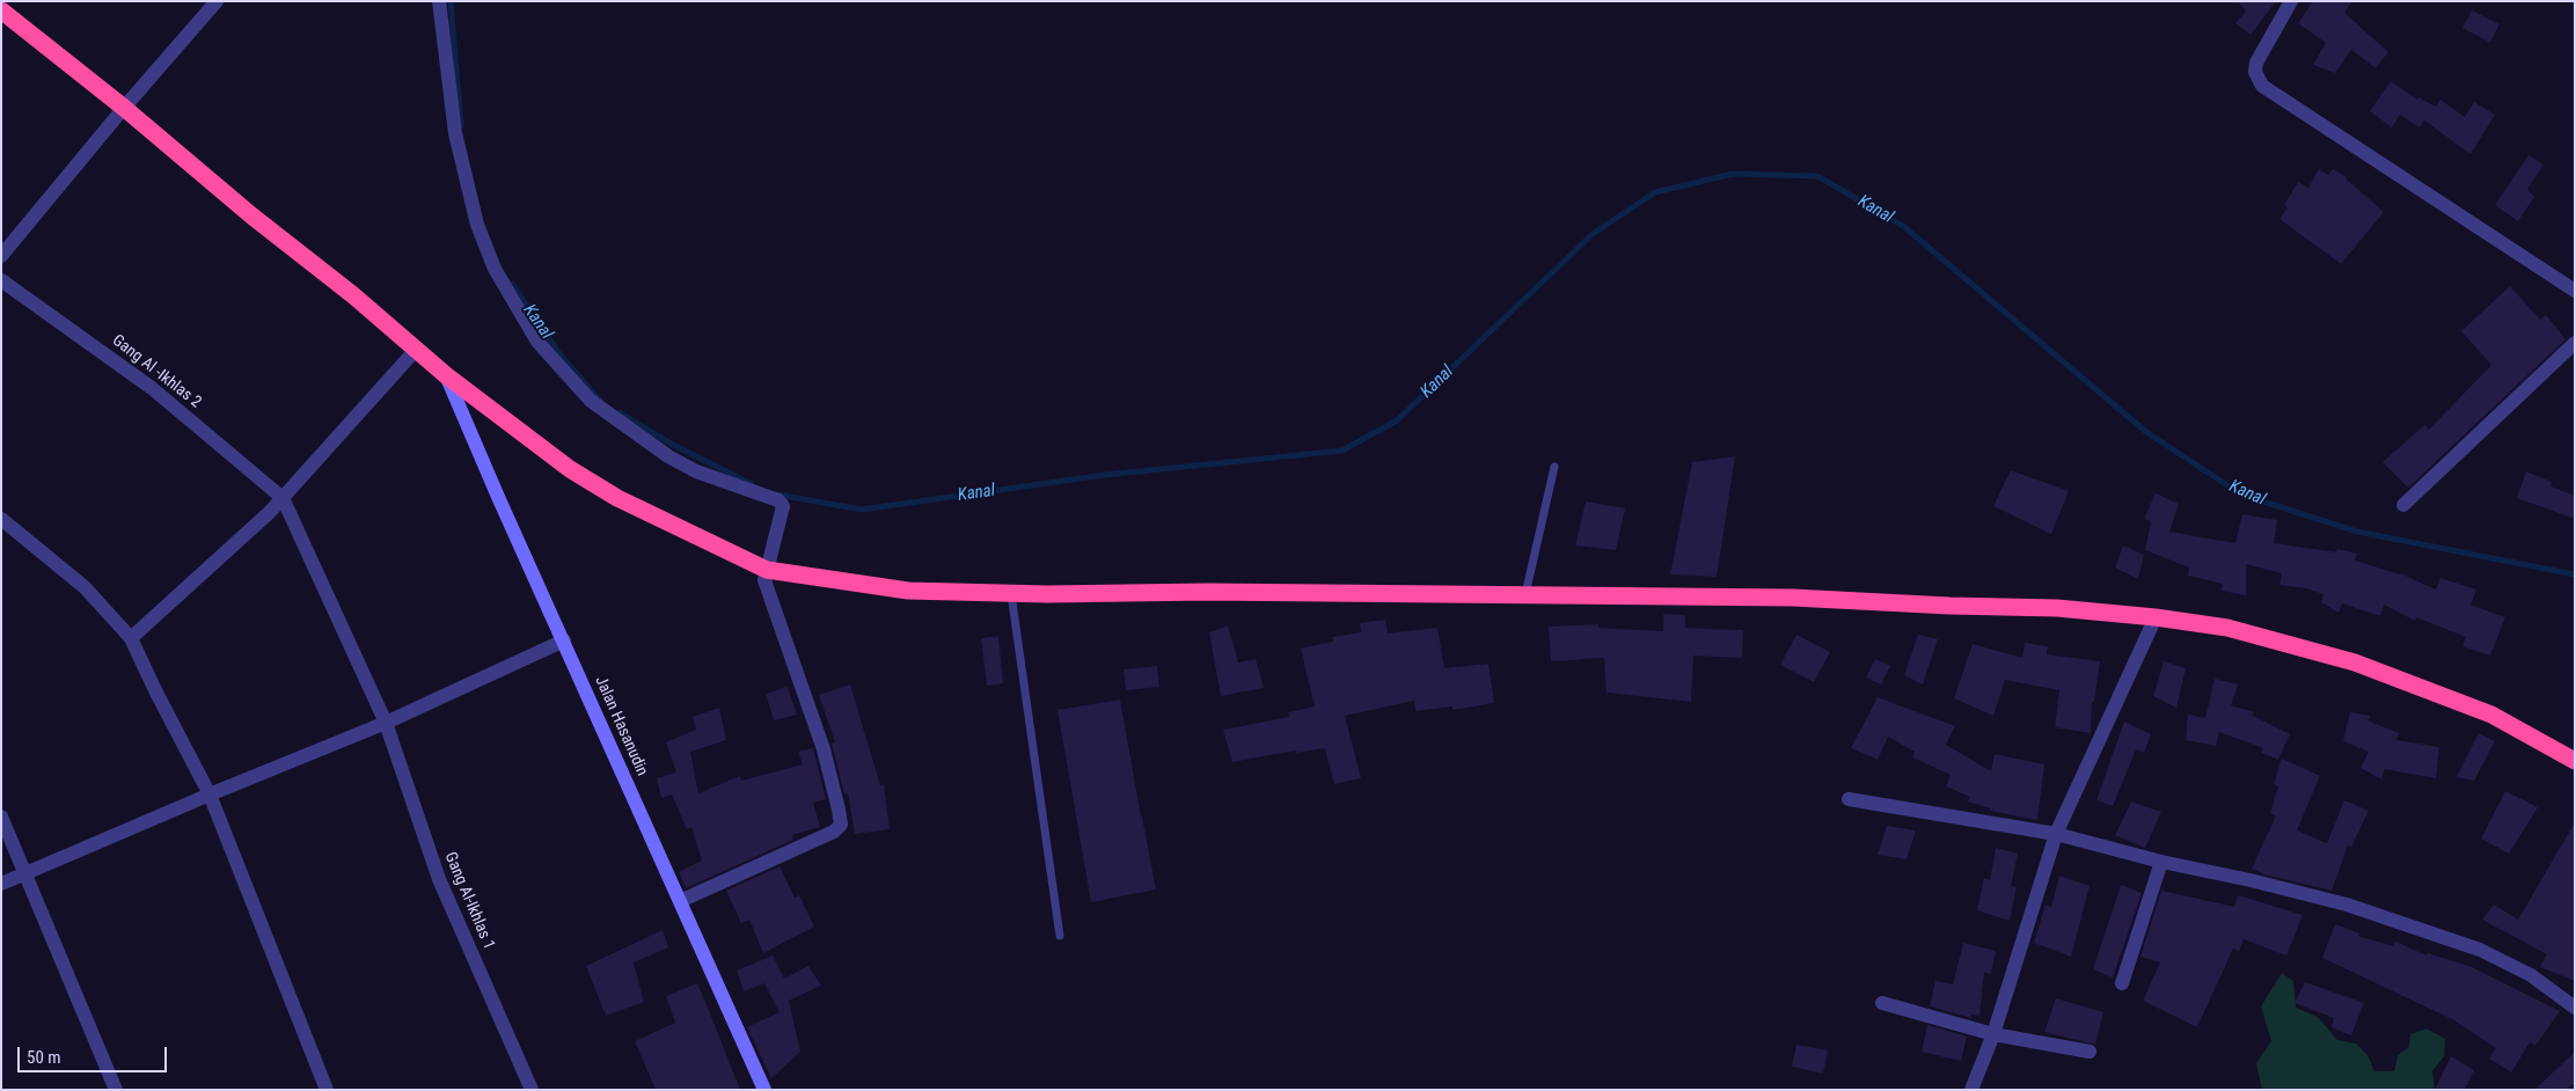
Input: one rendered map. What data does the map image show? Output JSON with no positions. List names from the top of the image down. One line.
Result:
{"streets":{"main road":["Jalan Hasanudin"],"street":["Gang Al -Ikhlas 2","Gang Al-Ikhlas 1"]},"crossings":[["Gang Al -Ikhlas 2","Gang Al-Ikhlas 1"]],"water":["Kanal"],"scale_bar":"50 m"}
